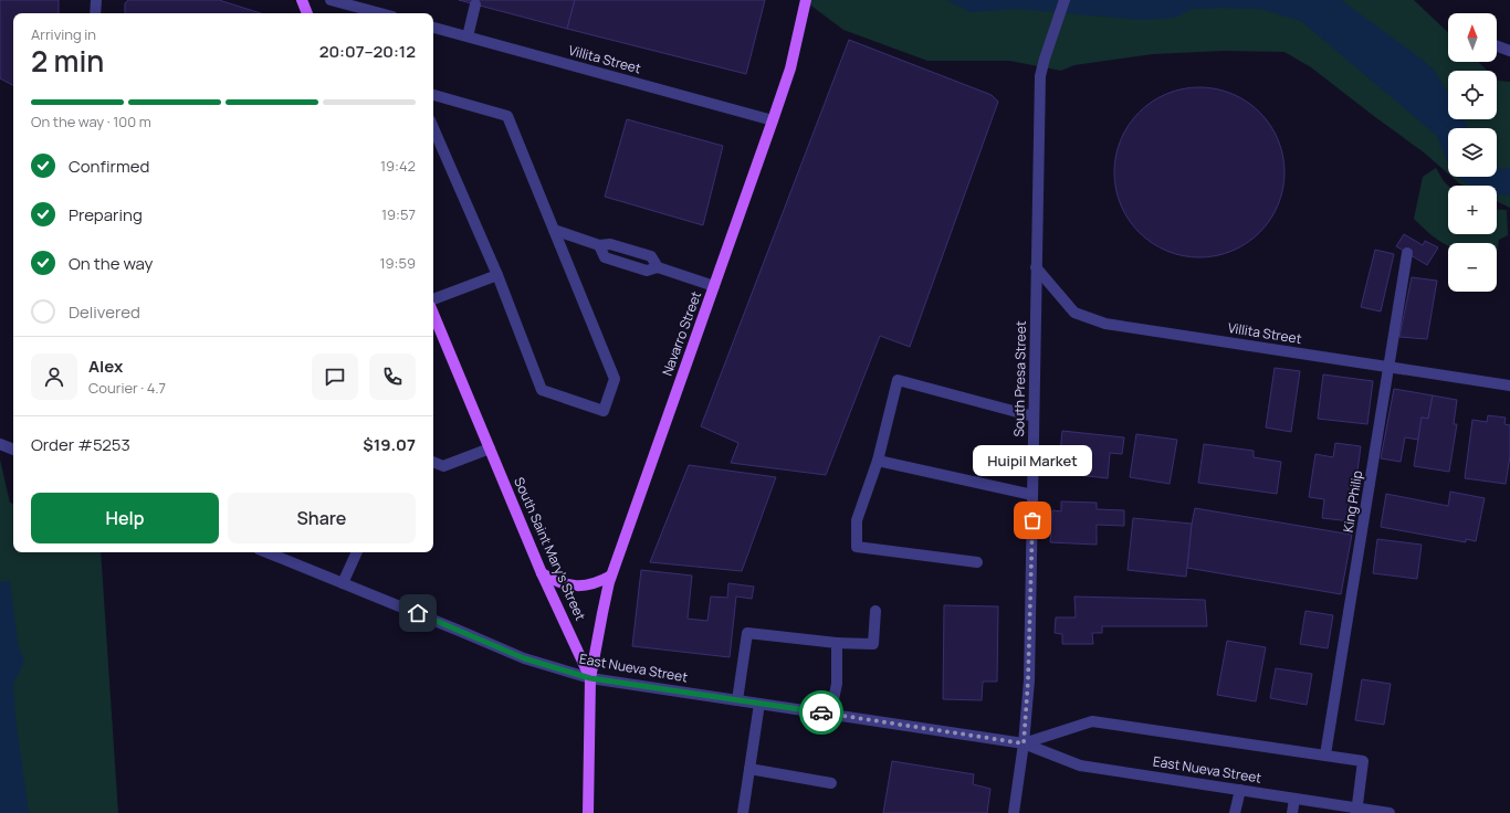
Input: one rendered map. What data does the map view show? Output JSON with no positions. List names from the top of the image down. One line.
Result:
{"streets":{"main road":["Navarro Street","South Saint Mary's Street"],"street":["Villita Street","South Presa Street","King Philip","East Nueva Street"]},"crossings":[["Villita Street","Navarro Street"],["Villita Street","South Presa Street"],["Villita Street","King Philip"],["Navarro Street","South Saint Mary's Street"],["Navarro Street","East Nueva Street"],["South Presa Street","East Nueva Street"],["King Philip","East Nueva Street"],["South Saint Mary's Street","East Nueva Street"]],"places":["Huipil Market"],"north":"top","page":{"map_buttons":["+","−"],"heading":["2 min","Arriving in","20:07–20:12"],"panel":["Alex","Courier · 4.7","Order #5253","$19.07"],"bar":"On the way · 100 m","list":[["Confirmed","19:42"],["Preparing","19:57"],["On the way","19:59"],"Delivered"],"bubble":"Huipil Market","buttons":["Help","Share"]}}
